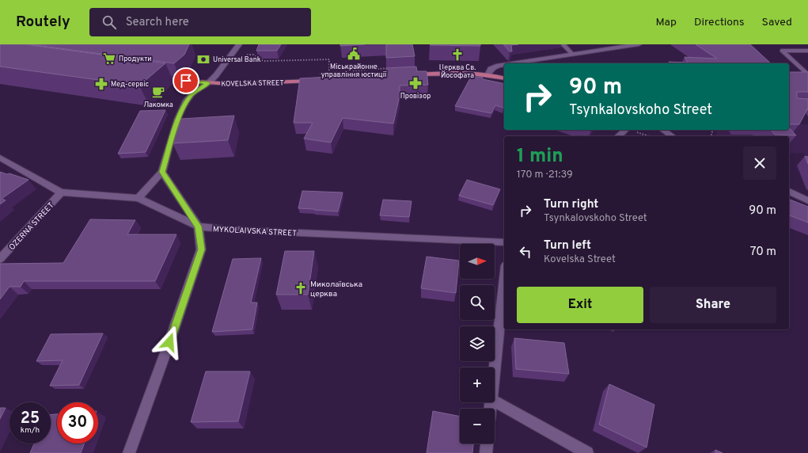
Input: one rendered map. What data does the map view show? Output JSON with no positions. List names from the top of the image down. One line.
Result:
{"streets":{"main road":["KOVELSKA STREET"],"street":["OZERNA STREET","MYKOLAIVSKA STREET"]},"crossings":[["OZERNA STREET","MYKOLAIVSKA STREET"]],"places":{"public building":["Міськрайонне управління юстиції"],"church":["Церква Св. Йософата","Миколаївська церква"],"supermarket":["Продукти"],"bank":["Universal Bank"],"pharmacy":["Провізор","Мед-сервіс"],"cafe":["Лакомка"]},"north":"right","page":{"header":"Routely","search":"Search here","nav":["Map","Directions","Saved"],"turn":["90 m","Tsynkalovskoho Street"],"heading":["1 min","170 m · 21:39"],"list":[{"name":"Turn right","note":"Tsynkalovskoho Street","value":"90 m"},{"name":"Turn left","note":"Kovelska Street","value":"70 m"}],"map_buttons":["+","−"],"buttons":["Exit","Share"],"speed":"25 km/h","limit":"30"}}
